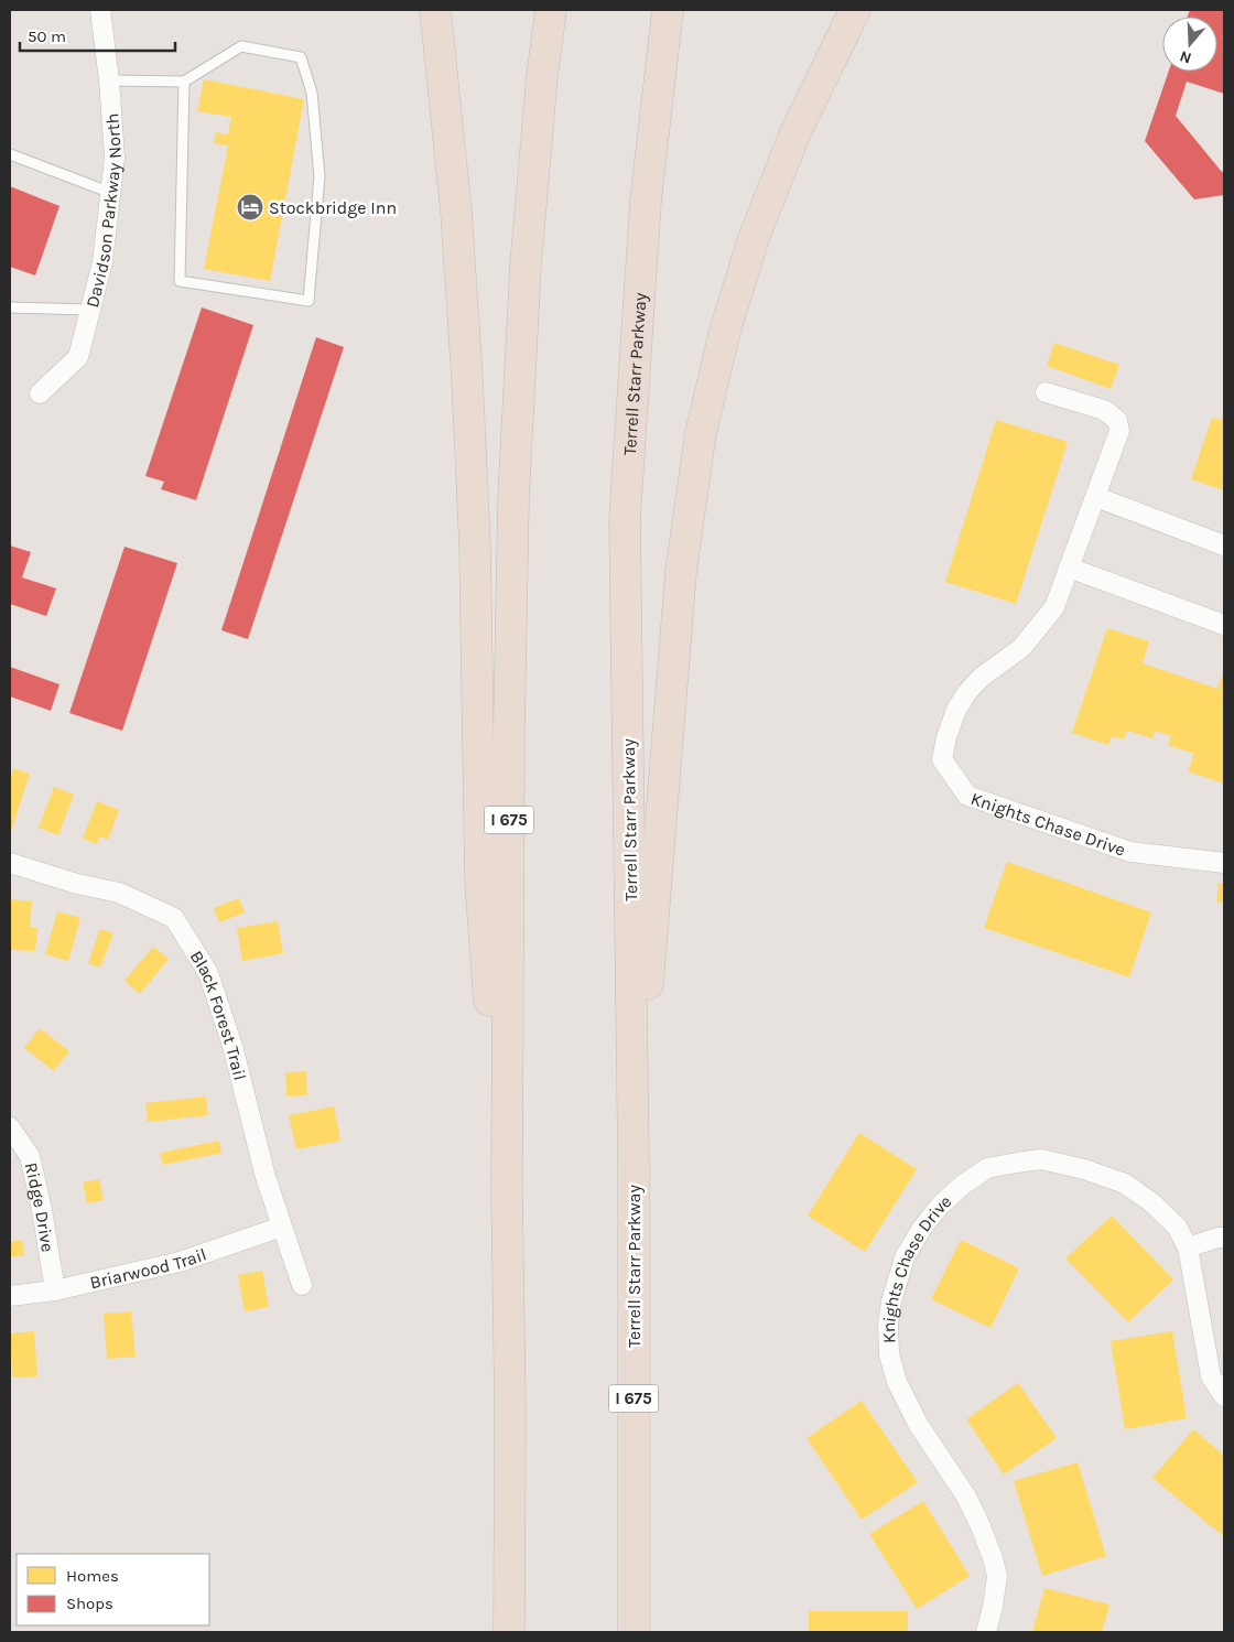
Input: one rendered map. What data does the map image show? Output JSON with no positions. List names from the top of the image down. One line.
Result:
{"streets":{"highway":["Terrell Starr Parkway","I 675"],"street":["Davidson Parkway North","Knights Chase Drive","Black Forest Trail","Ridge Drive","Briarwood Trail"]},"crossings":[["Black Forest Trail","Briarwood Trail"],["Ridge Drive","Briarwood Trail"]],"places":{"hotel":["Stockbridge Inn"]},"legend":["Homes","Shops"],"scale_bar":"50 m","north":"bottom"}
